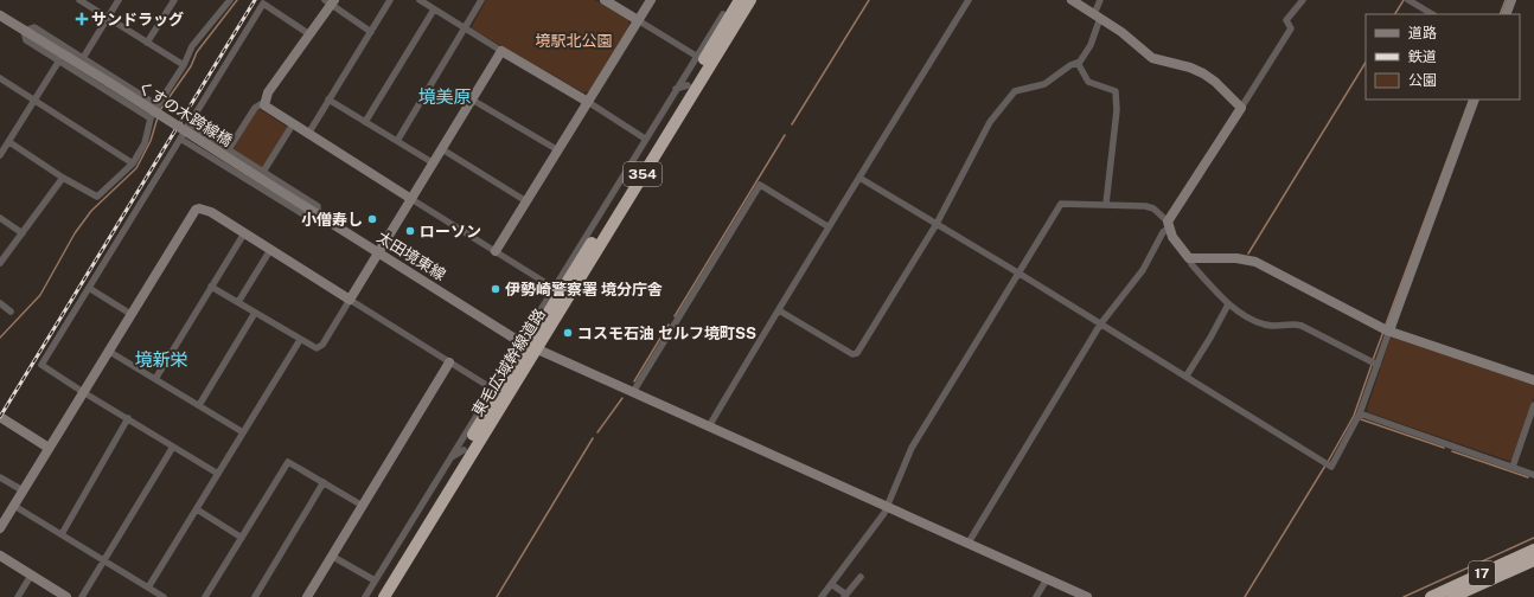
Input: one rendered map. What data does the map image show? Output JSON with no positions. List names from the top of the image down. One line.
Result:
{"streets":{"highway":["354","東毛広域幹線道路","17"],"street":["くすの木跨線橋","太田境東線"]},"crossings":[["くすの木跨線橋","太田境東線"],["太田境東線","東毛広域幹線道路"]],"districts":["境美原","境新栄"],"parks":["境駅北公園"],"places":{"health":["サンドラッグ"],"other":["小僧寿し","ローソン","伊勢崎警察署 境分庁舎","コスモ石油 セルフ境町SS"]},"legend":["道路","鉄道","公園"]}
